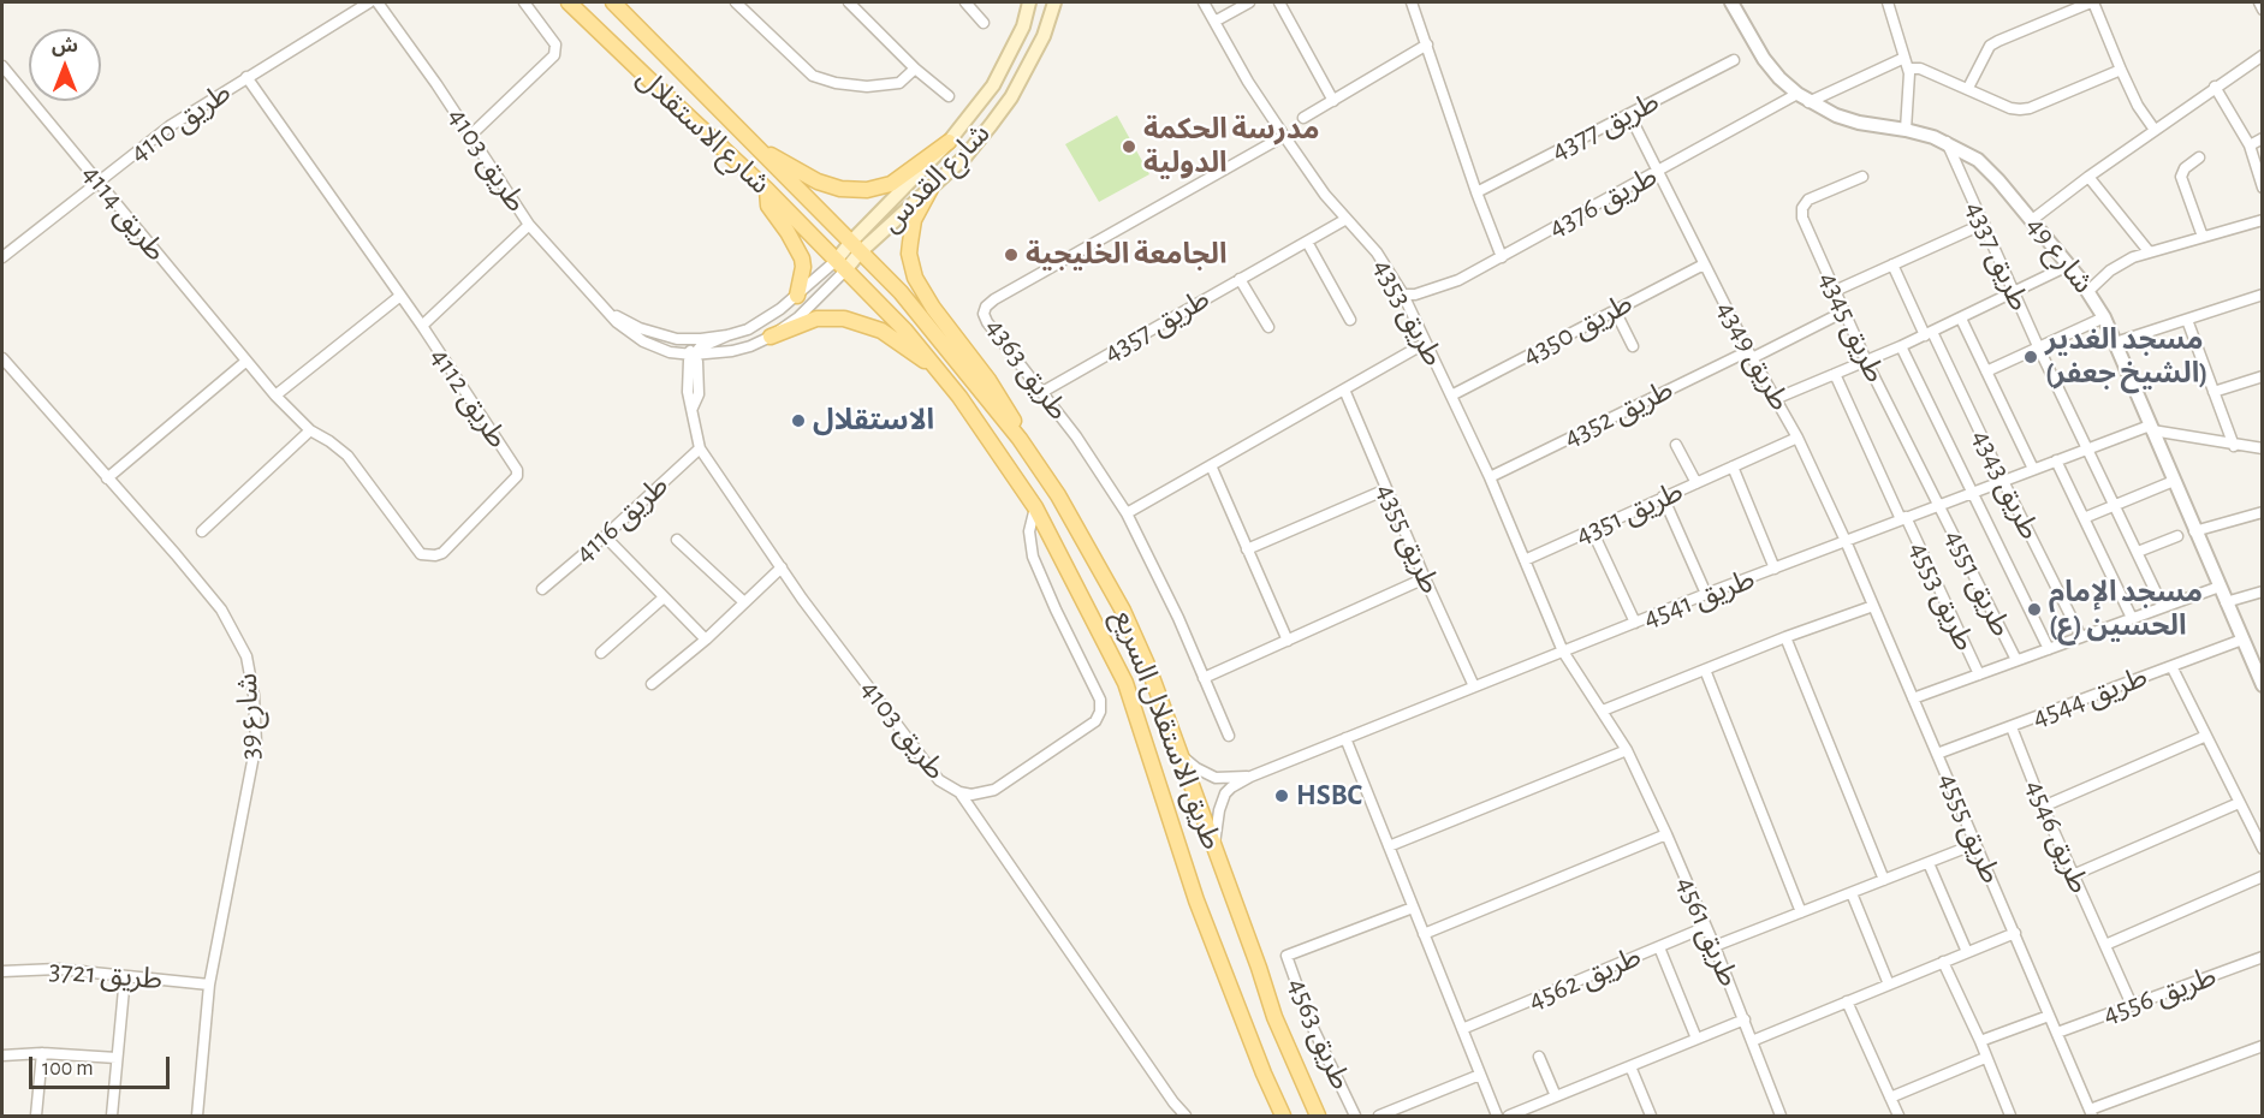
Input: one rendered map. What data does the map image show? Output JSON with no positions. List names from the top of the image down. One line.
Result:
{"streets":{"main road":["شارع الاستقلال","شارع القدس","طريق الاستقلال السريع"],"street":["طريق 4110","طريق 4377","طريق 4103","طريق 4376","طريق 4114","شارع 49","طريق 4337","طريق 4353","طريق 4357","طريق 4345","طريق 4350","طريق 4349","طريق 4363","طريق 4112","طريق 4352","طريق 4343","طريق 4351","طريق 4116","طريق 4355","طريق 4551","طريق 4553","طريق 4541","طريق 4544","شارع 39","طريق 4555","طريق 4546","طريق 4561","طريق 3721","طريق 4562","طريق 4556","طريق 4563"]},"crossings":[["طريق 4110","طريق 4114"],["طريق 4110","طريق 4112"],["طريق 4377","طريق 4349"],["شارع الاستقلال","طريق 4103"],["شارع الاستقلال","شارع القدس"],["شارع الاستقلال","طريق الاستقلال السريع"],["طريق 4103","شارع القدس"],["طريق 4103","طريق 4116"],["طريق 4103","طريق الاستقلال السريع"],["شارع القدس","طريق الاستقلال السريع"],["طريق 4376","شارع 49"],["طريق 4376","طريق 4353"],["طريق 4376","طريق 4349"],["طريق 4114","طريق 4112"],["شارع 49","طريق 4337"],["شارع 49","طريق 4541"],["شارع 49","طريق 4544"],["طريق 4337","طريق 4541"],["طريق 4353","طريق 4357"],["طريق 4353","طريق 4350"],["طريق 4353","طريق 4363"],["طريق 4353","طريق 4352"],["طريق 4353","طريق 4351"],["طريق 4353","طريق 4541"],["طريق 4353","طريق 4561"],["طريق 4357","طريق 4363"],["طريق 4345","طريق 4352"],["طريق 4345","طريق 4551"],["طريق 4345","طريق 4541"],["طريق 4350","طريق 4349"],["طريق 4349","طريق 4352"],["طريق 4349","طريق 4351"],["طريق 4349","طريق 4541"],["طريق 4349","طريق 4555"],["طريق 4343","طريق 4551"],["طريق 4343","طريق 4541"],["طريق 4355","طريق 4541"],["طريق 4551","طريق 4541"],["طريق 4553","طريق 4541"],["طريق 4541","طريق 4555"],["طريق 4541","طريق 4561"],["طريق 4544","طريق 4555"],["طريق 4544","طريق 4546"],["شارع 39","طريق 3721"],["طريق 4555","طريق 4556"],["طريق 4546","طريق 4556"],["طريق 4561","طريق 4562"]],"places":["مدرسة الحكمة الدولية","الجامعة الخليجية","مسجد الغدير (الشيخ جعفر)","الاستقلال","مسجد الإمام الحسين (ع)","HSBC"],"scale_bar":"100 m","north":"top"}
